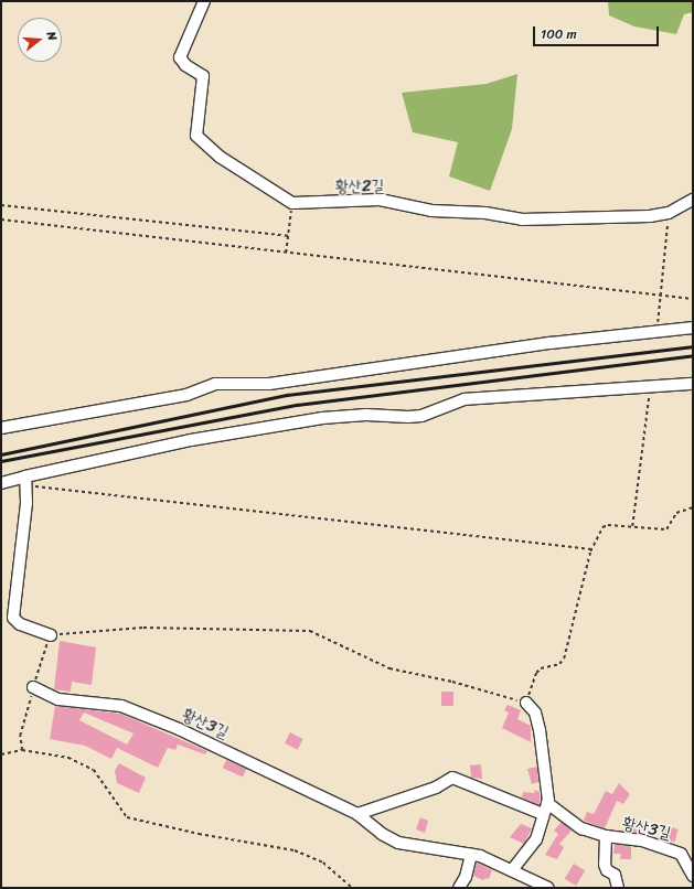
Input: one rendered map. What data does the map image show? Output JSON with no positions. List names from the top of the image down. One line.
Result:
{"streets":{"street":["황산2길","황산3길"]},"scale_bar":"100 m","north":"right"}
